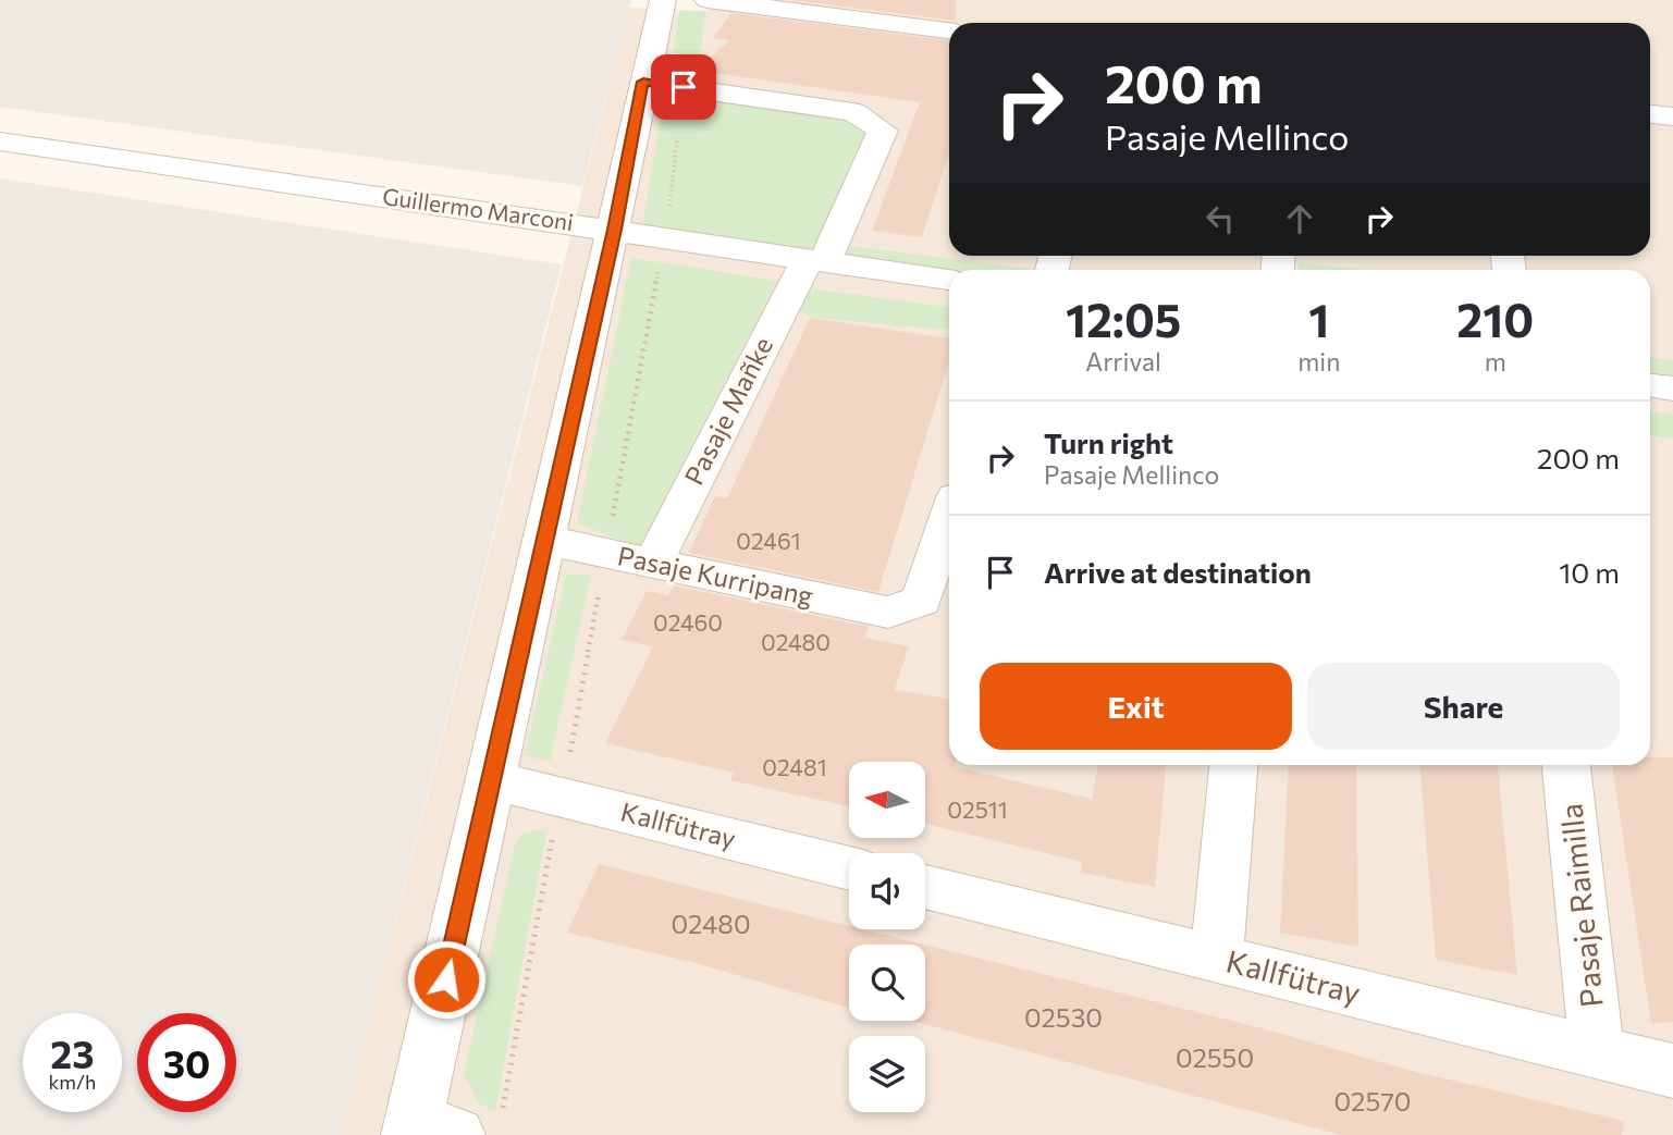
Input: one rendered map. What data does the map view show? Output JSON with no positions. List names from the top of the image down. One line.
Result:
{"streets":{"street":["Guillermo Marconi","Pasaje Mañke","Pasaje Kurripang","Kallfütray","Pasaje Raimilla"]},"crossings":[["Guillermo Marconi","Pasaje Mañke"],["Pasaje Mañke","Pasaje Kurripang"],["Kallfütray","Pasaje Raimilla"]],"house_numbers":["02461","02460","02480","02481","02511","02480","02530","02550","02570"],"north":"left","page":{"turn":["200 m","Pasaje Mellinco"],"eta":["12:05","Arrival","1","min","210","m"],"list":[{"name":"Turn right","note":"Pasaje Mellinco","value":"200 m"},{"name":"Arrive at destination","value":"10 m"}],"buttons":["Exit","Share"],"speed":"23 km/h","limit":"30"}}
